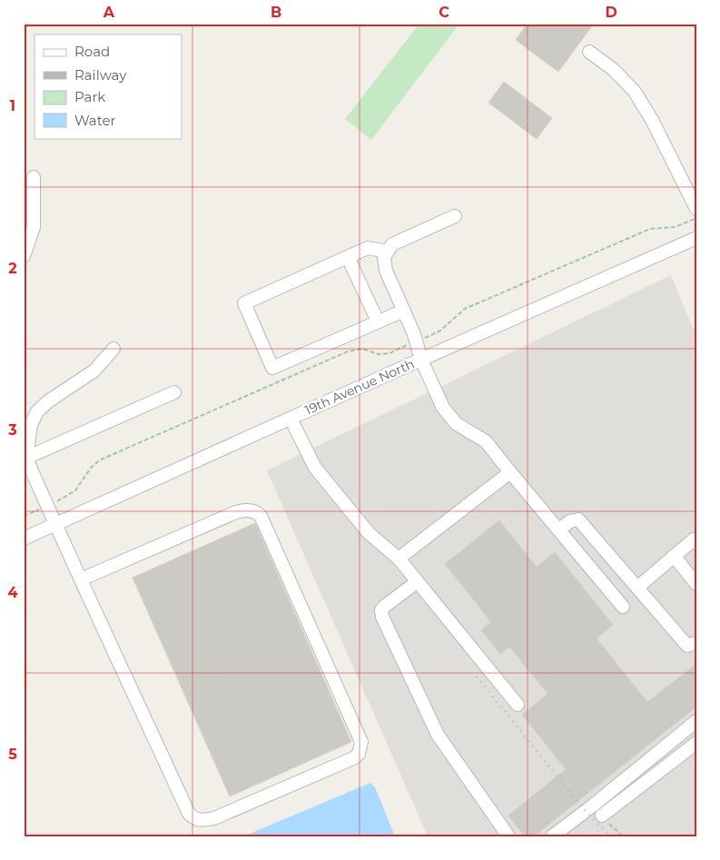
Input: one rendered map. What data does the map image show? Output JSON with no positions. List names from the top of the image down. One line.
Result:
{"streets":{"street":["19th Avenue North"]},"legend":["Road","Railway","Park","Water"],"grid":{"columns":["A","B","C","D"],"rows":["1","2","3","4","5"]}}
